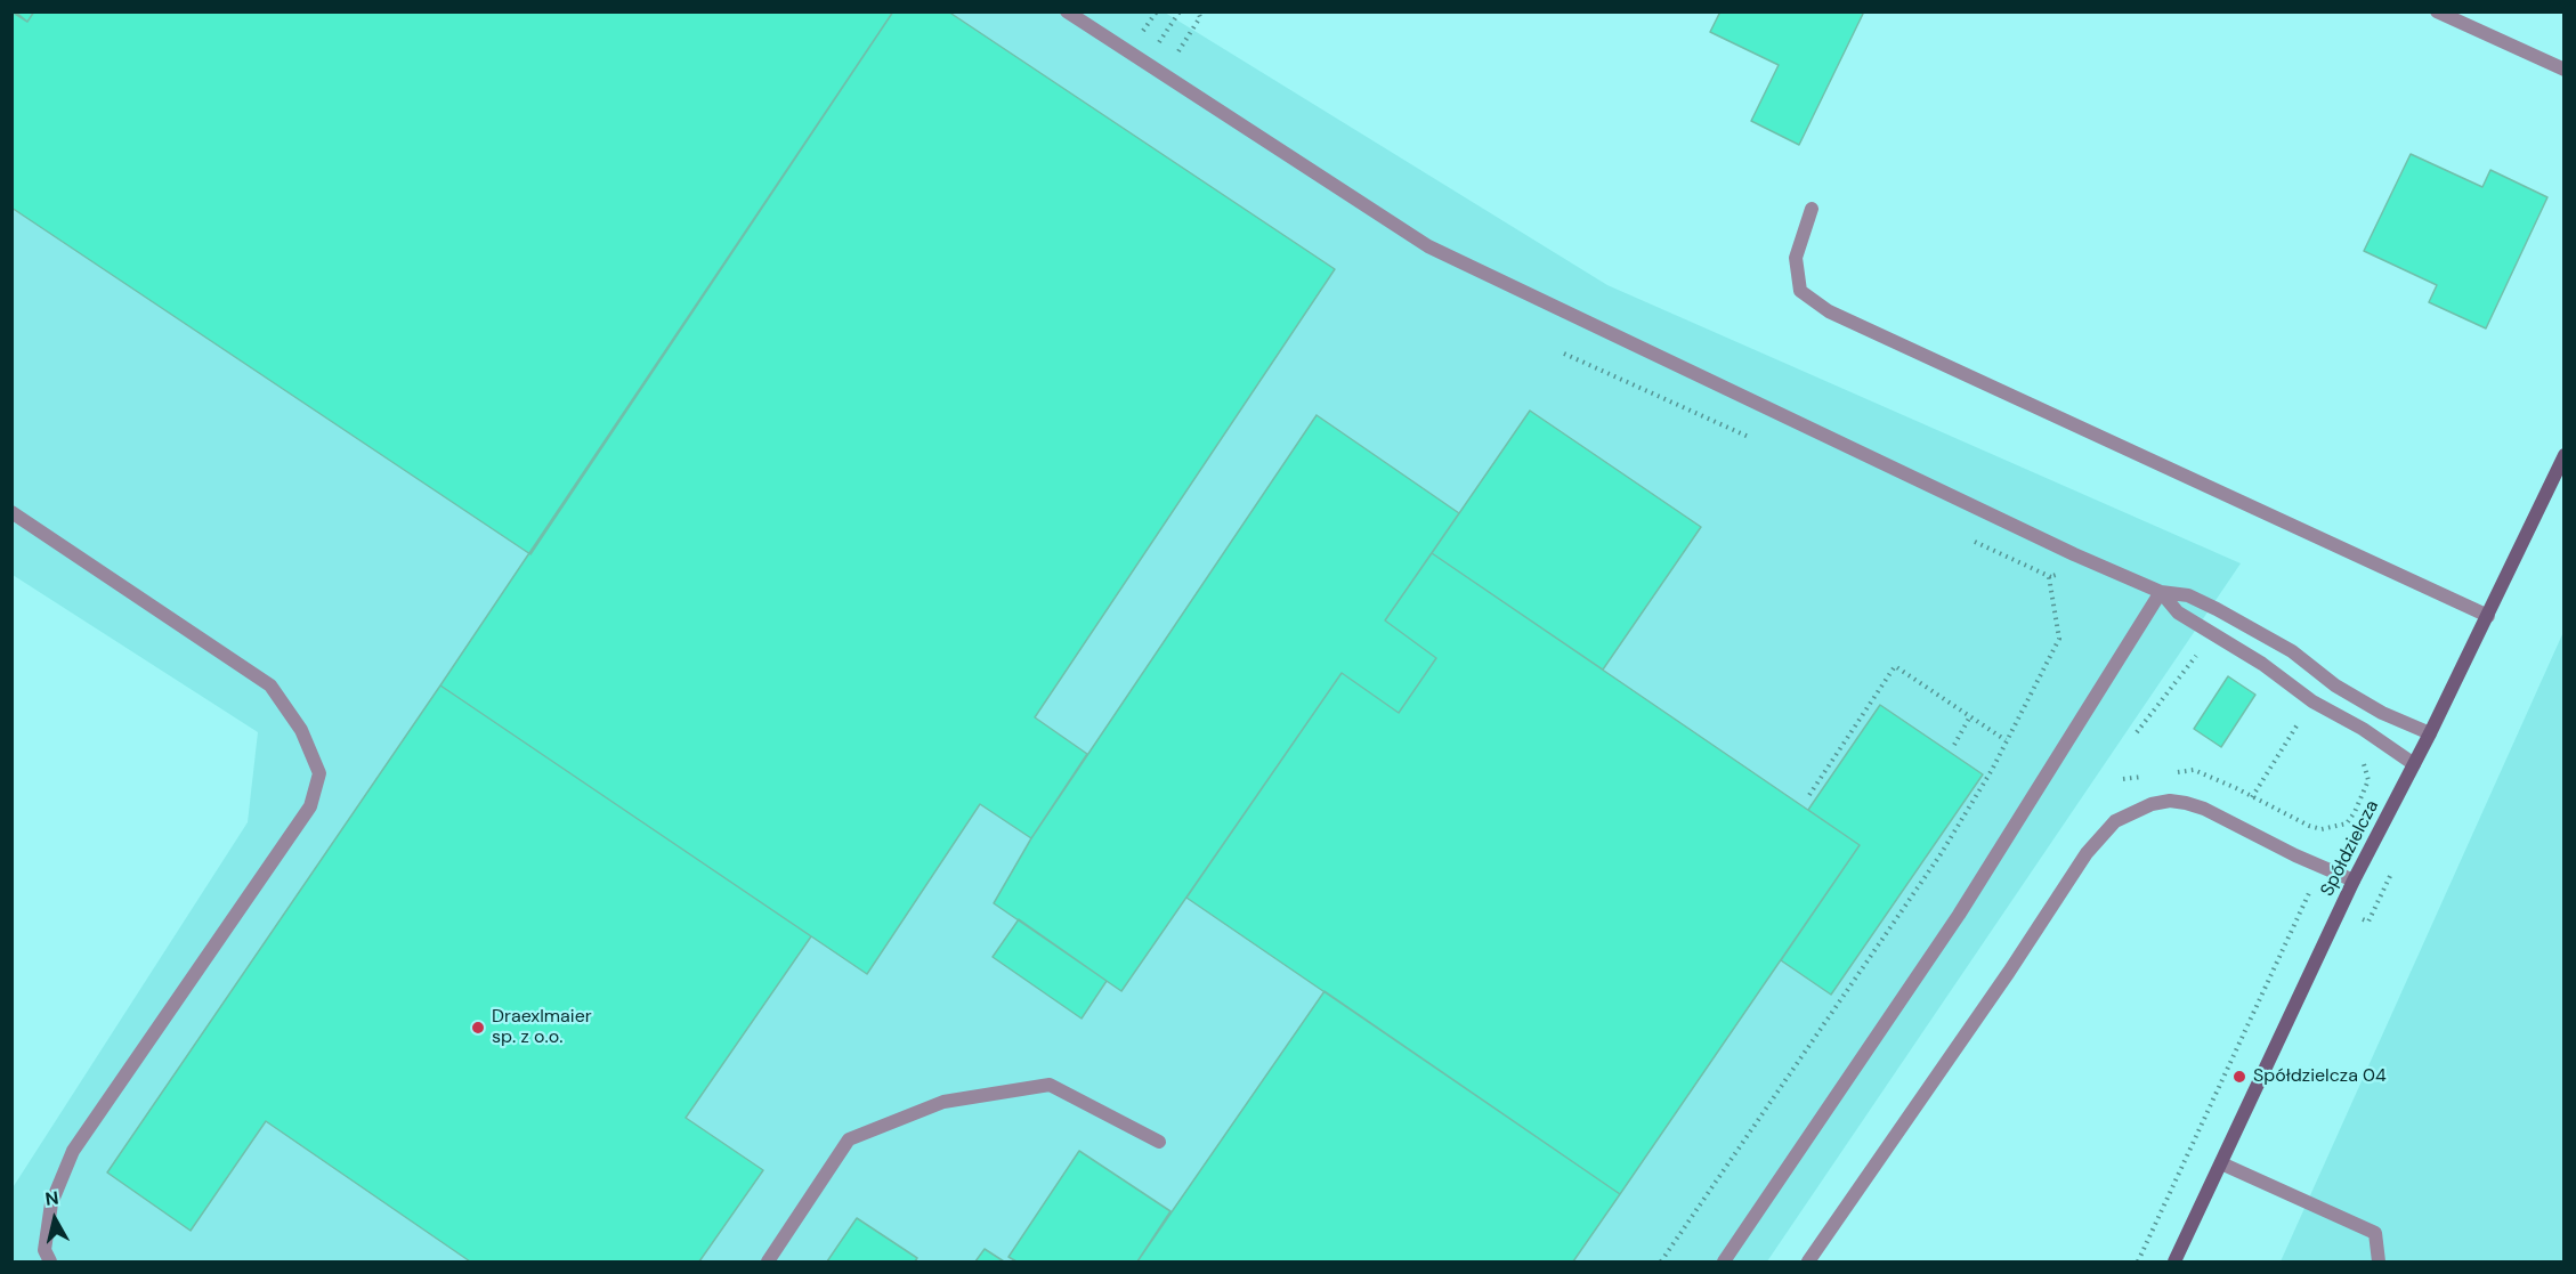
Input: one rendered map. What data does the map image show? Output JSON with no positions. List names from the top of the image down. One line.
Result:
{"streets":{"street":["Spółdzielcza"]},"places":["Draexlmaier sp. z o.o.","Spółdzielcza 04"],"north":"top"}
